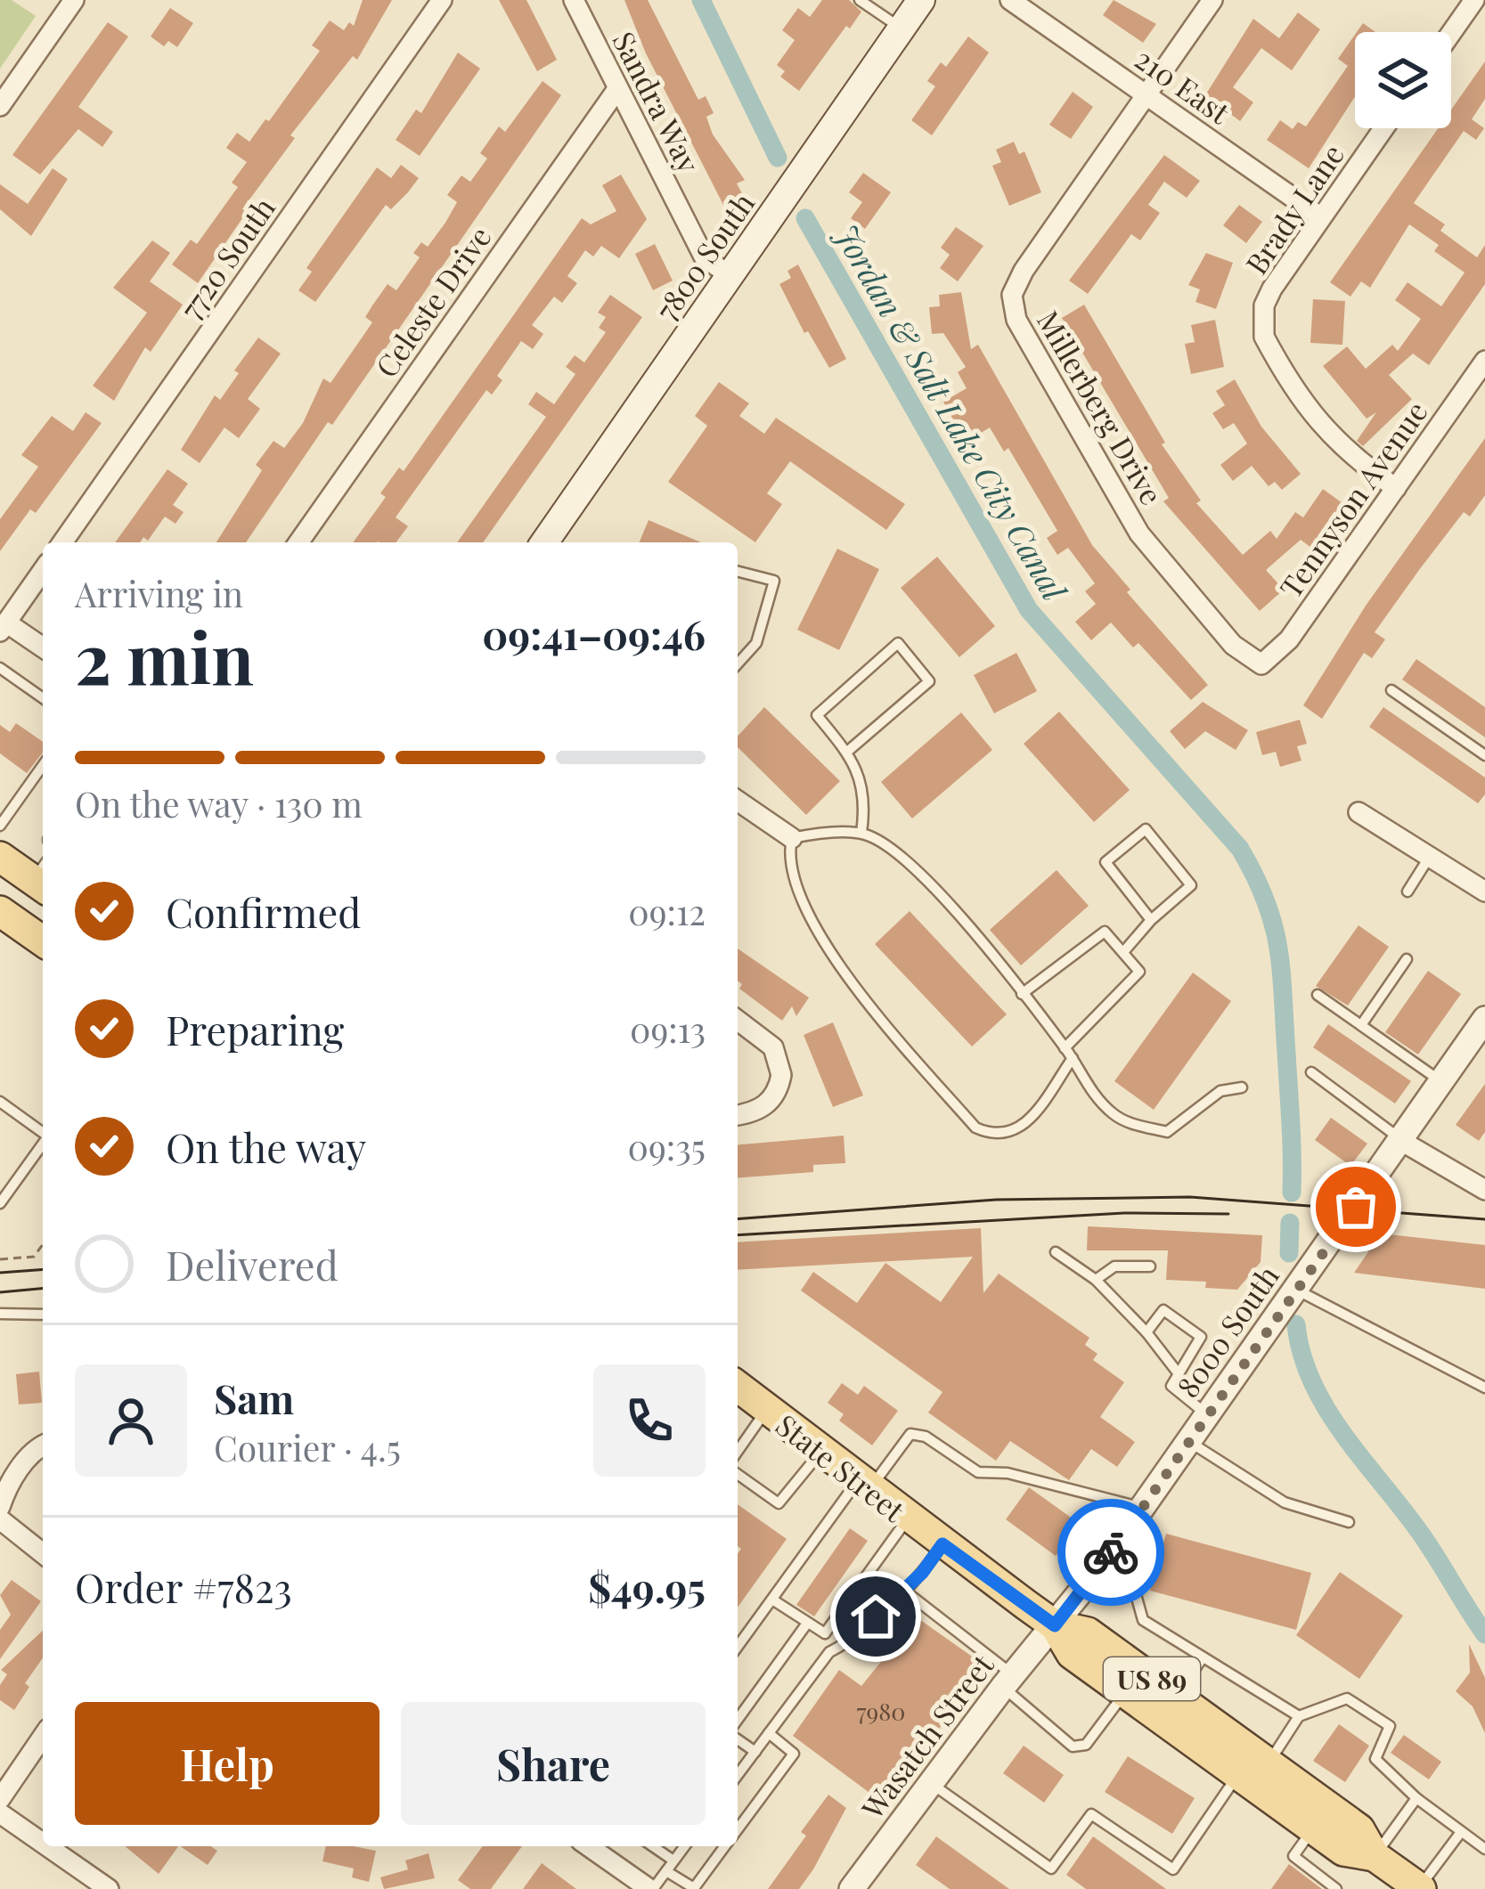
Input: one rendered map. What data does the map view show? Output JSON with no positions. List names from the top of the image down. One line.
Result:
{"streets":{"main road":["7800 South","State Street","US 89"],"street":["210 East","Sandra Way","Brady Lane","7720 South","Celeste Drive","Millerberg Drive","Tennyson Avenue","8000 South","Wasatch Street"]},"crossings":[["210 East","Brady Lane"],["210 East","Millerberg Drive"],["Sandra Way","7800 South"],["Sandra Way","Celeste Drive"],["Brady Lane","Tennyson Avenue"],["Millerberg Drive","Tennyson Avenue"],["8000 South","State Street"],["8000 South","Wasatch Street"],["State Street","Wasatch Street"]],"water":["Jordan & Salt Lake City Canal"],"house_numbers":["7980"],"page":{"heading":["2 min","Arriving in","09:41–09:46"],"panel":["Sam","Courier · 4.5","Order #7823","$49.95"],"bar":"On the way · 130 m","list":[["Confirmed","09:12"],["Preparing","09:13"],["On the way","09:35"],"Delivered"],"buttons":["Help","Share"]}}
